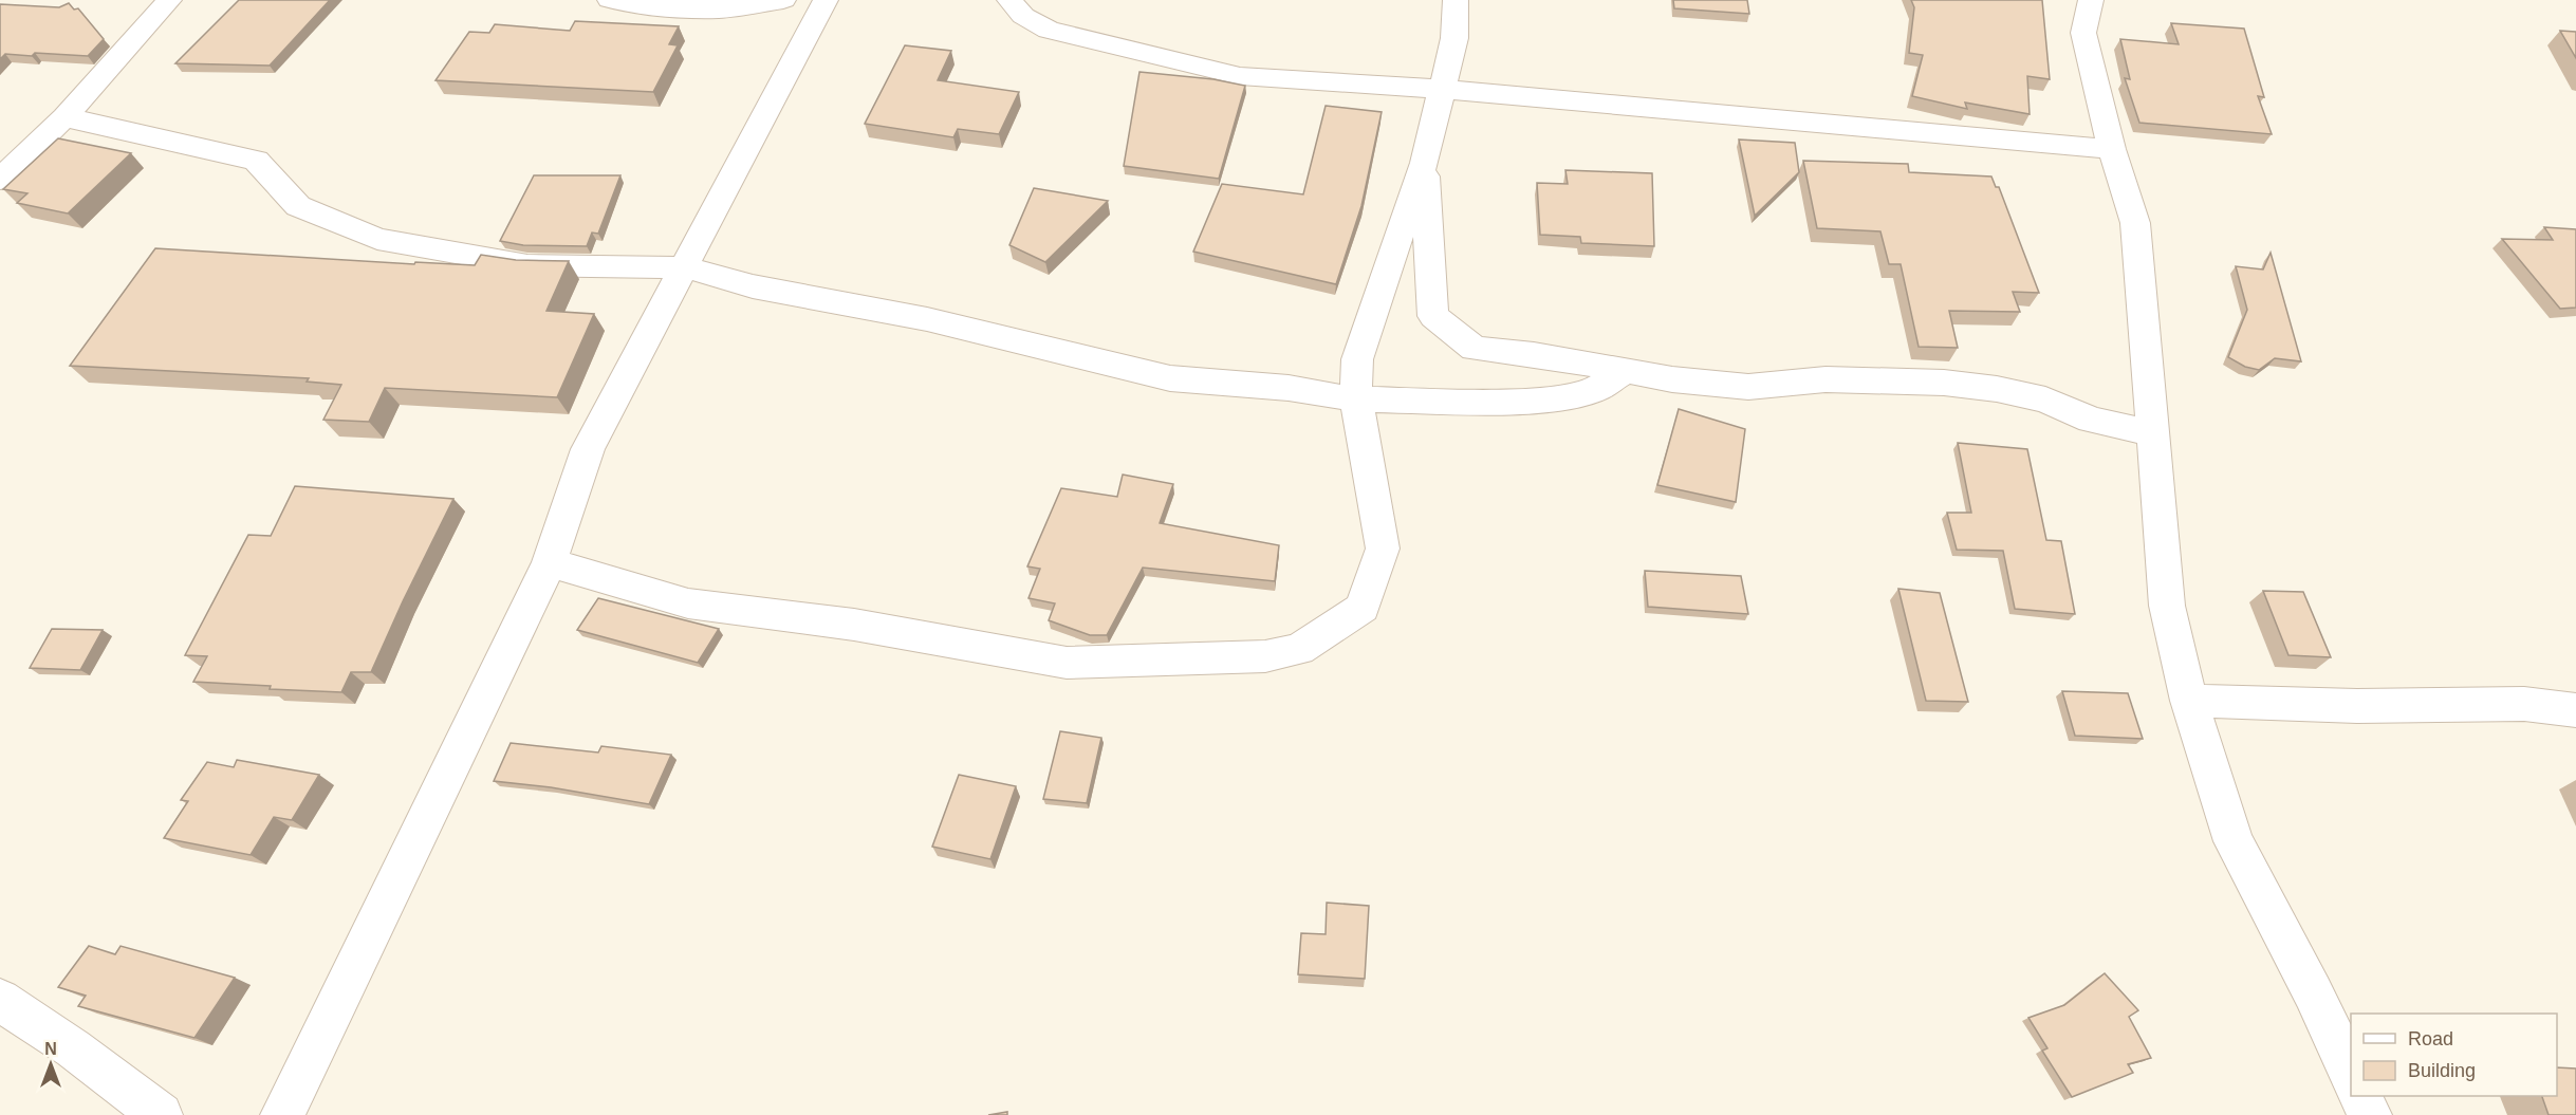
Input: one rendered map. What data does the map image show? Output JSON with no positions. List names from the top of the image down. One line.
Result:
{"legend":["Road","Building"],"north":"top"}
